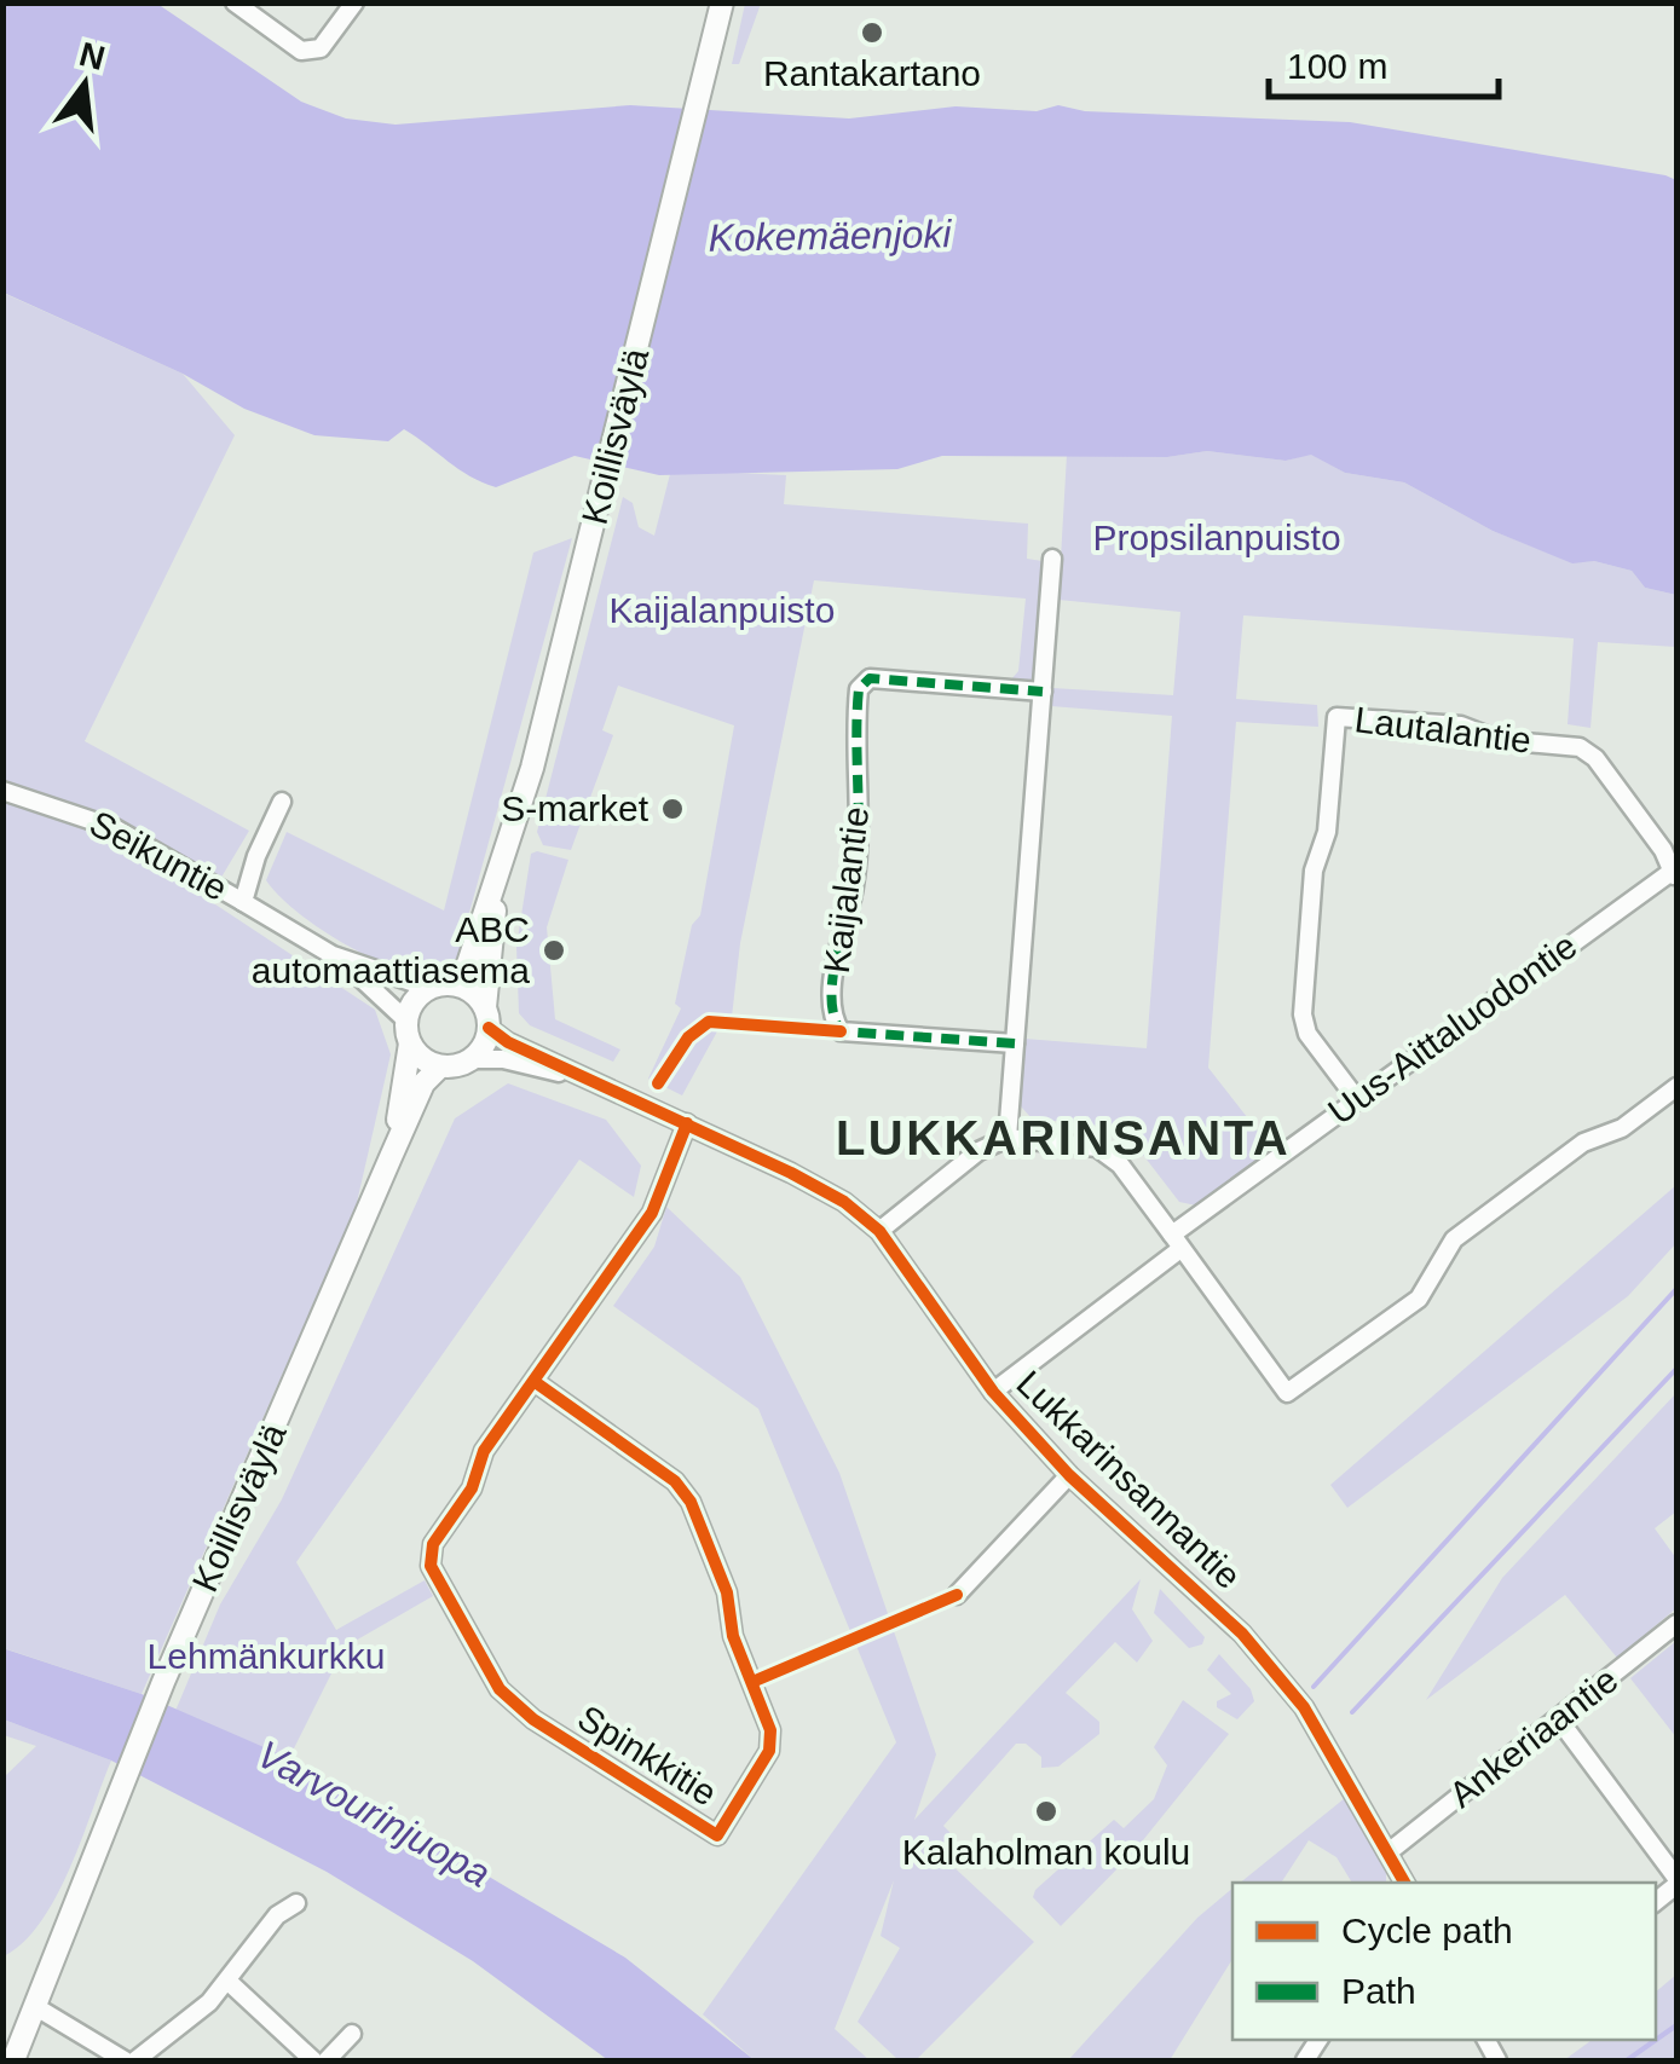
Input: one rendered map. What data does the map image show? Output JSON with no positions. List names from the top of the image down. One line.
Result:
{"streets":{"main road":["Koillisväylä"],"street":["Lautalantie","Seikuntie","Kaijalantie","Uus-Aittaluodontie","Lukkarinsannantie","Ankeriaantie","Spinkkitie"]},"crossings":[["Koillisväylä","Seikuntie"],["Koillisväylä","Lukkarinsannantie"],["Lautalantie","Uus-Aittaluodontie"],["Seikuntie","Lukkarinsannantie"],["Uus-Aittaluodontie","Lukkarinsannantie"],["Lukkarinsannantie","Ankeriaantie"],["Lukkarinsannantie","Spinkkitie"]],"districts":["LUKKARINSANTA"],"water":["Kokemäenjoki","Varvourinjuopa"],"parks":["Propsilanpuisto","Kaijalanpuisto","Lehmänkurkku"],"places":["Rantakartano","S-market","ABC automaattiasema","Kalaholman koulu"],"legend":["Cycle path","Path"],"scale_bar":"100 m","north":"top"}
